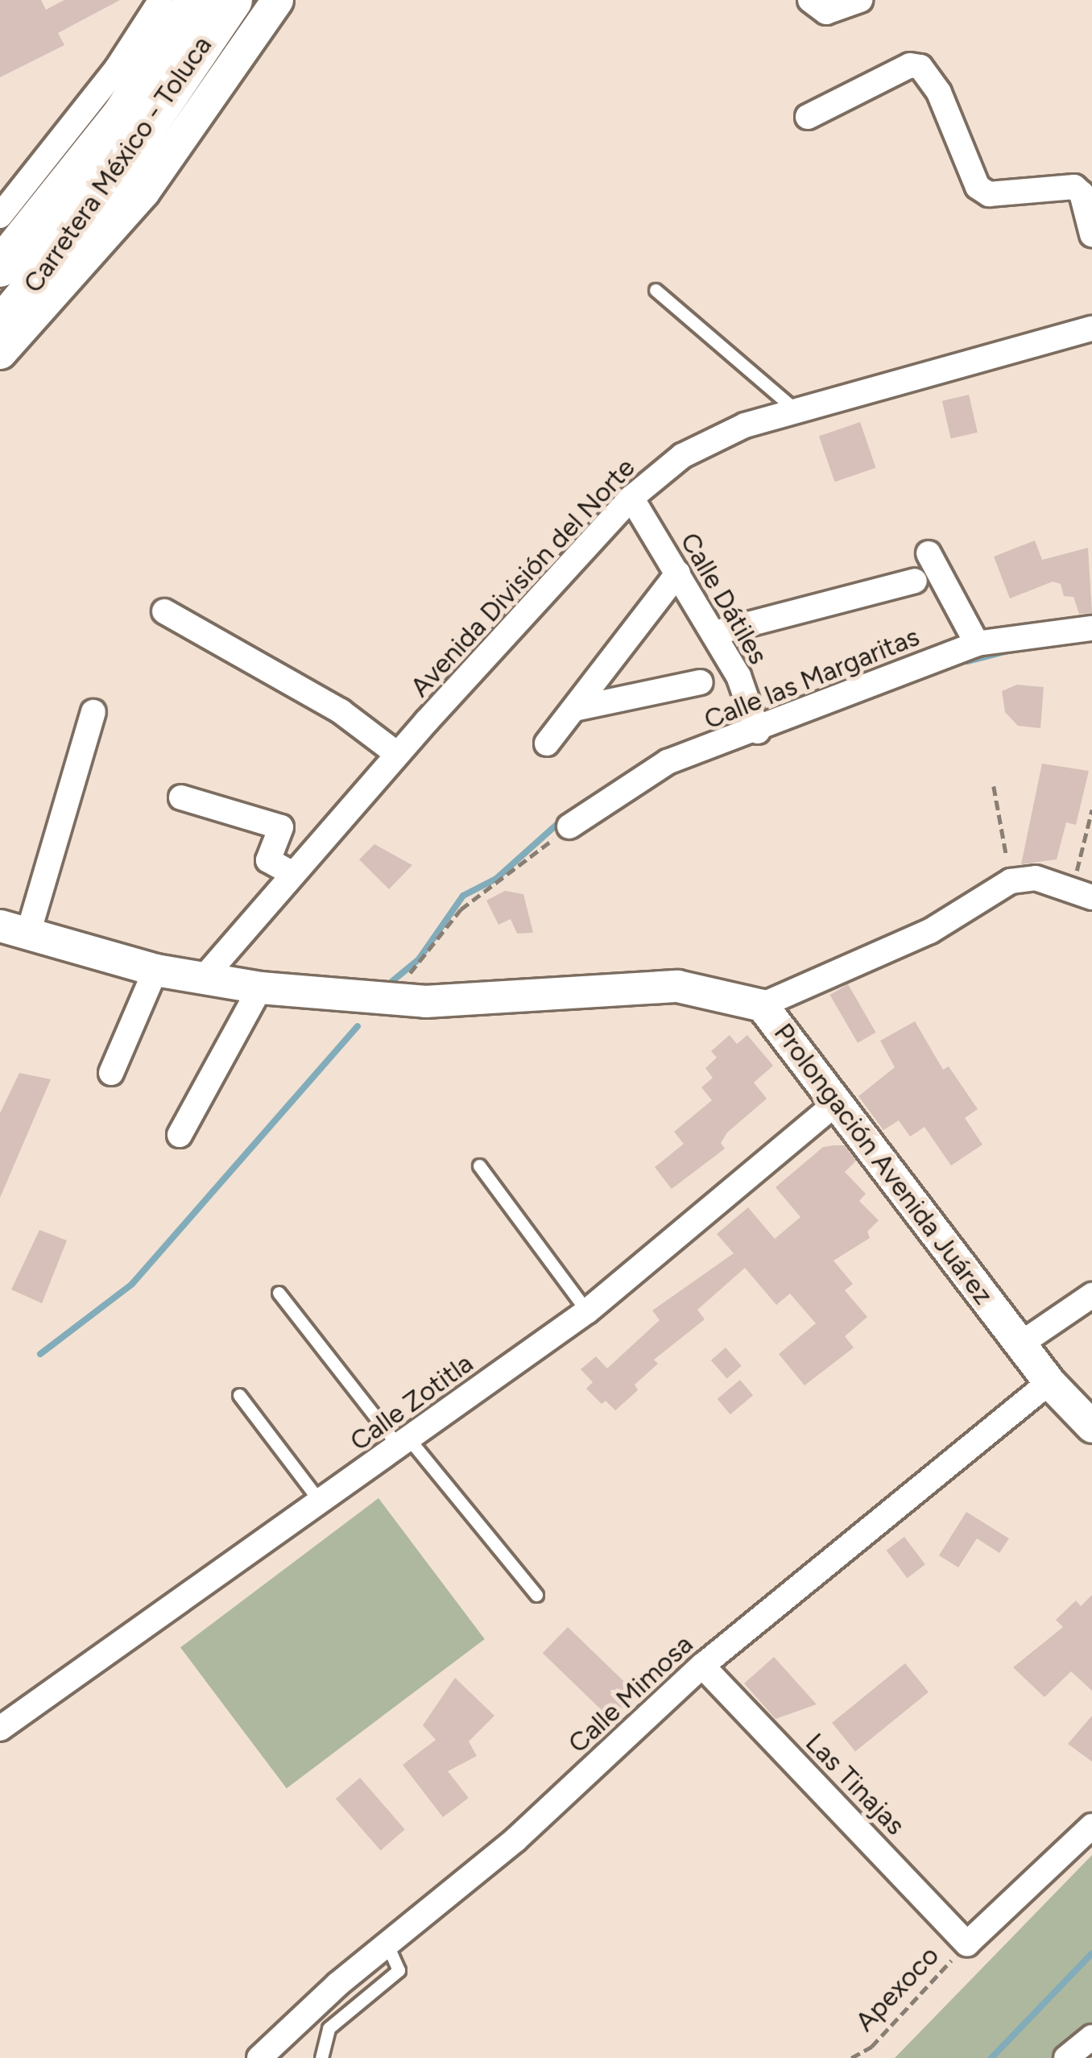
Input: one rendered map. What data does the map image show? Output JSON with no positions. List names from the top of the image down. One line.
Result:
{"streets":{"main road":["Carretera México - Toluca"],"street":["Avenida División del Norte","Calle Dátiles","Calle las Margaritas","Prolongación Avenida Juárez","Calle Zotitla","Calle Mimosa","Las Tinajas"],"path":["Apexoco"]},"crossings":[["Avenida División del Norte","Calle Dátiles"],["Avenida División del Norte","Prolongación Avenida Juárez"],["Calle Dátiles","Calle las Margaritas"],["Prolongación Avenida Juárez","Calle Zotitla"],["Prolongación Avenida Juárez","Calle Mimosa"],["Calle Mimosa","Las Tinajas"],["Las Tinajas","Apexoco"]]}
